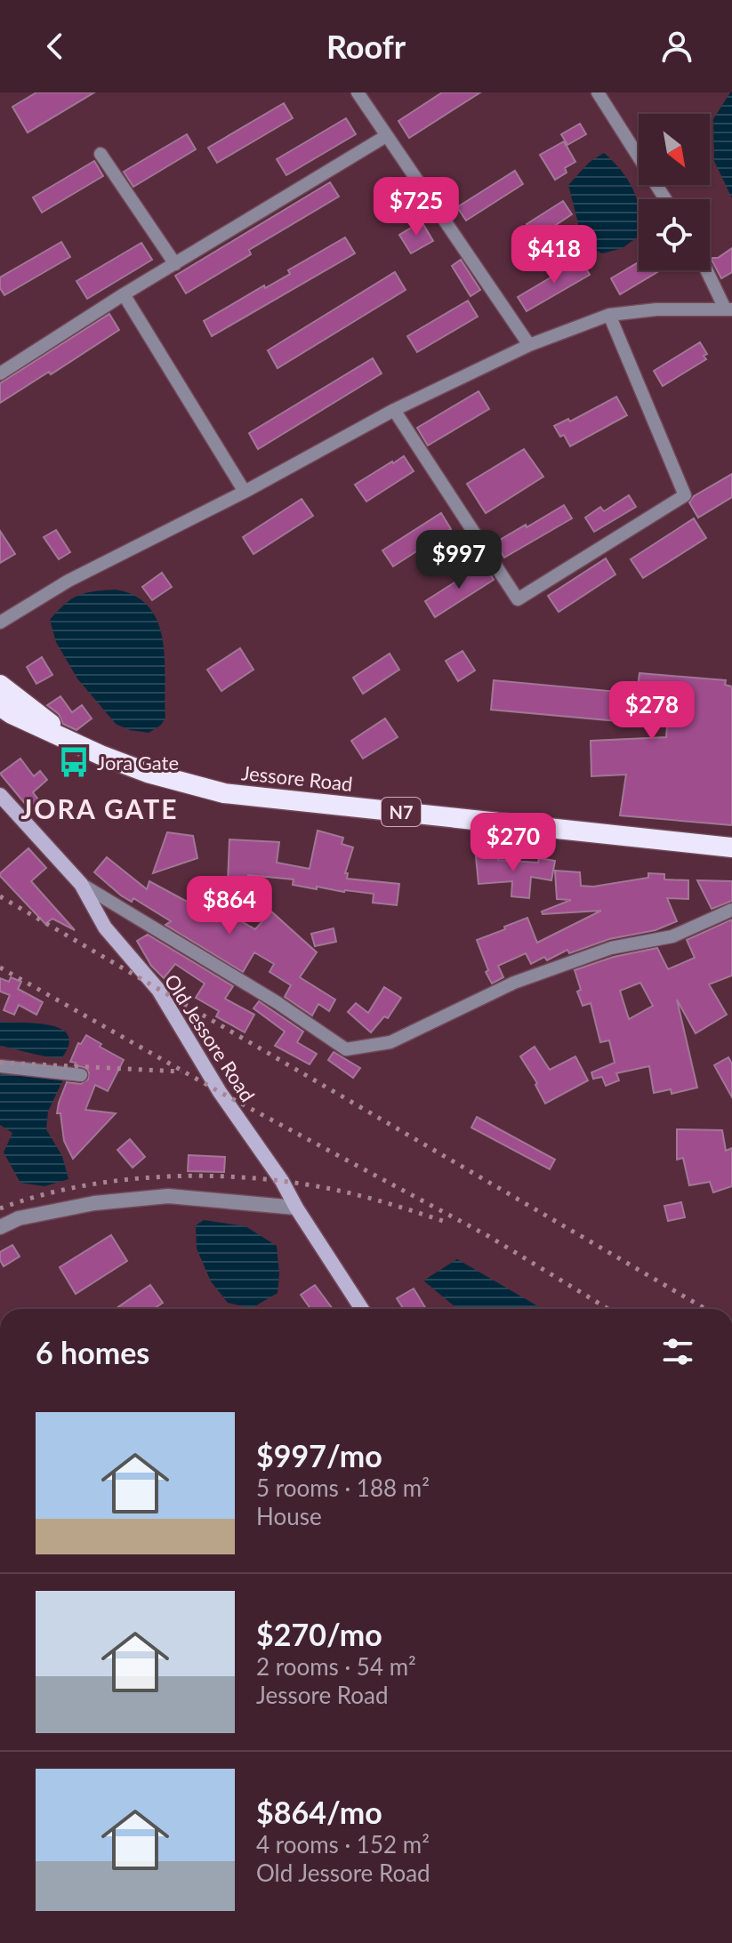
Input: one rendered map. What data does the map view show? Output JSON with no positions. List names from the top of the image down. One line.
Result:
{"streets":{"highway":["Jessore Road","N7"],"main road":["Old Jessore Road"]},"districts":["JORA GATE"],"places":{"bus stop":["Jora Gate"]},"north":"bottom right","page":{"header":"Roofr","price":["$725","$418","$997","$278","$270","$864"],"heading":"6 homes","list":[{"name":"$997/mo","note":"5 rooms · 188 m² · House"},{"name":"$270/mo","note":"2 rooms · 54 m² · Jessore Road"},{"name":"$864/mo","note":"4 rooms · 152 m² · Old Jessore Road"}]}}
